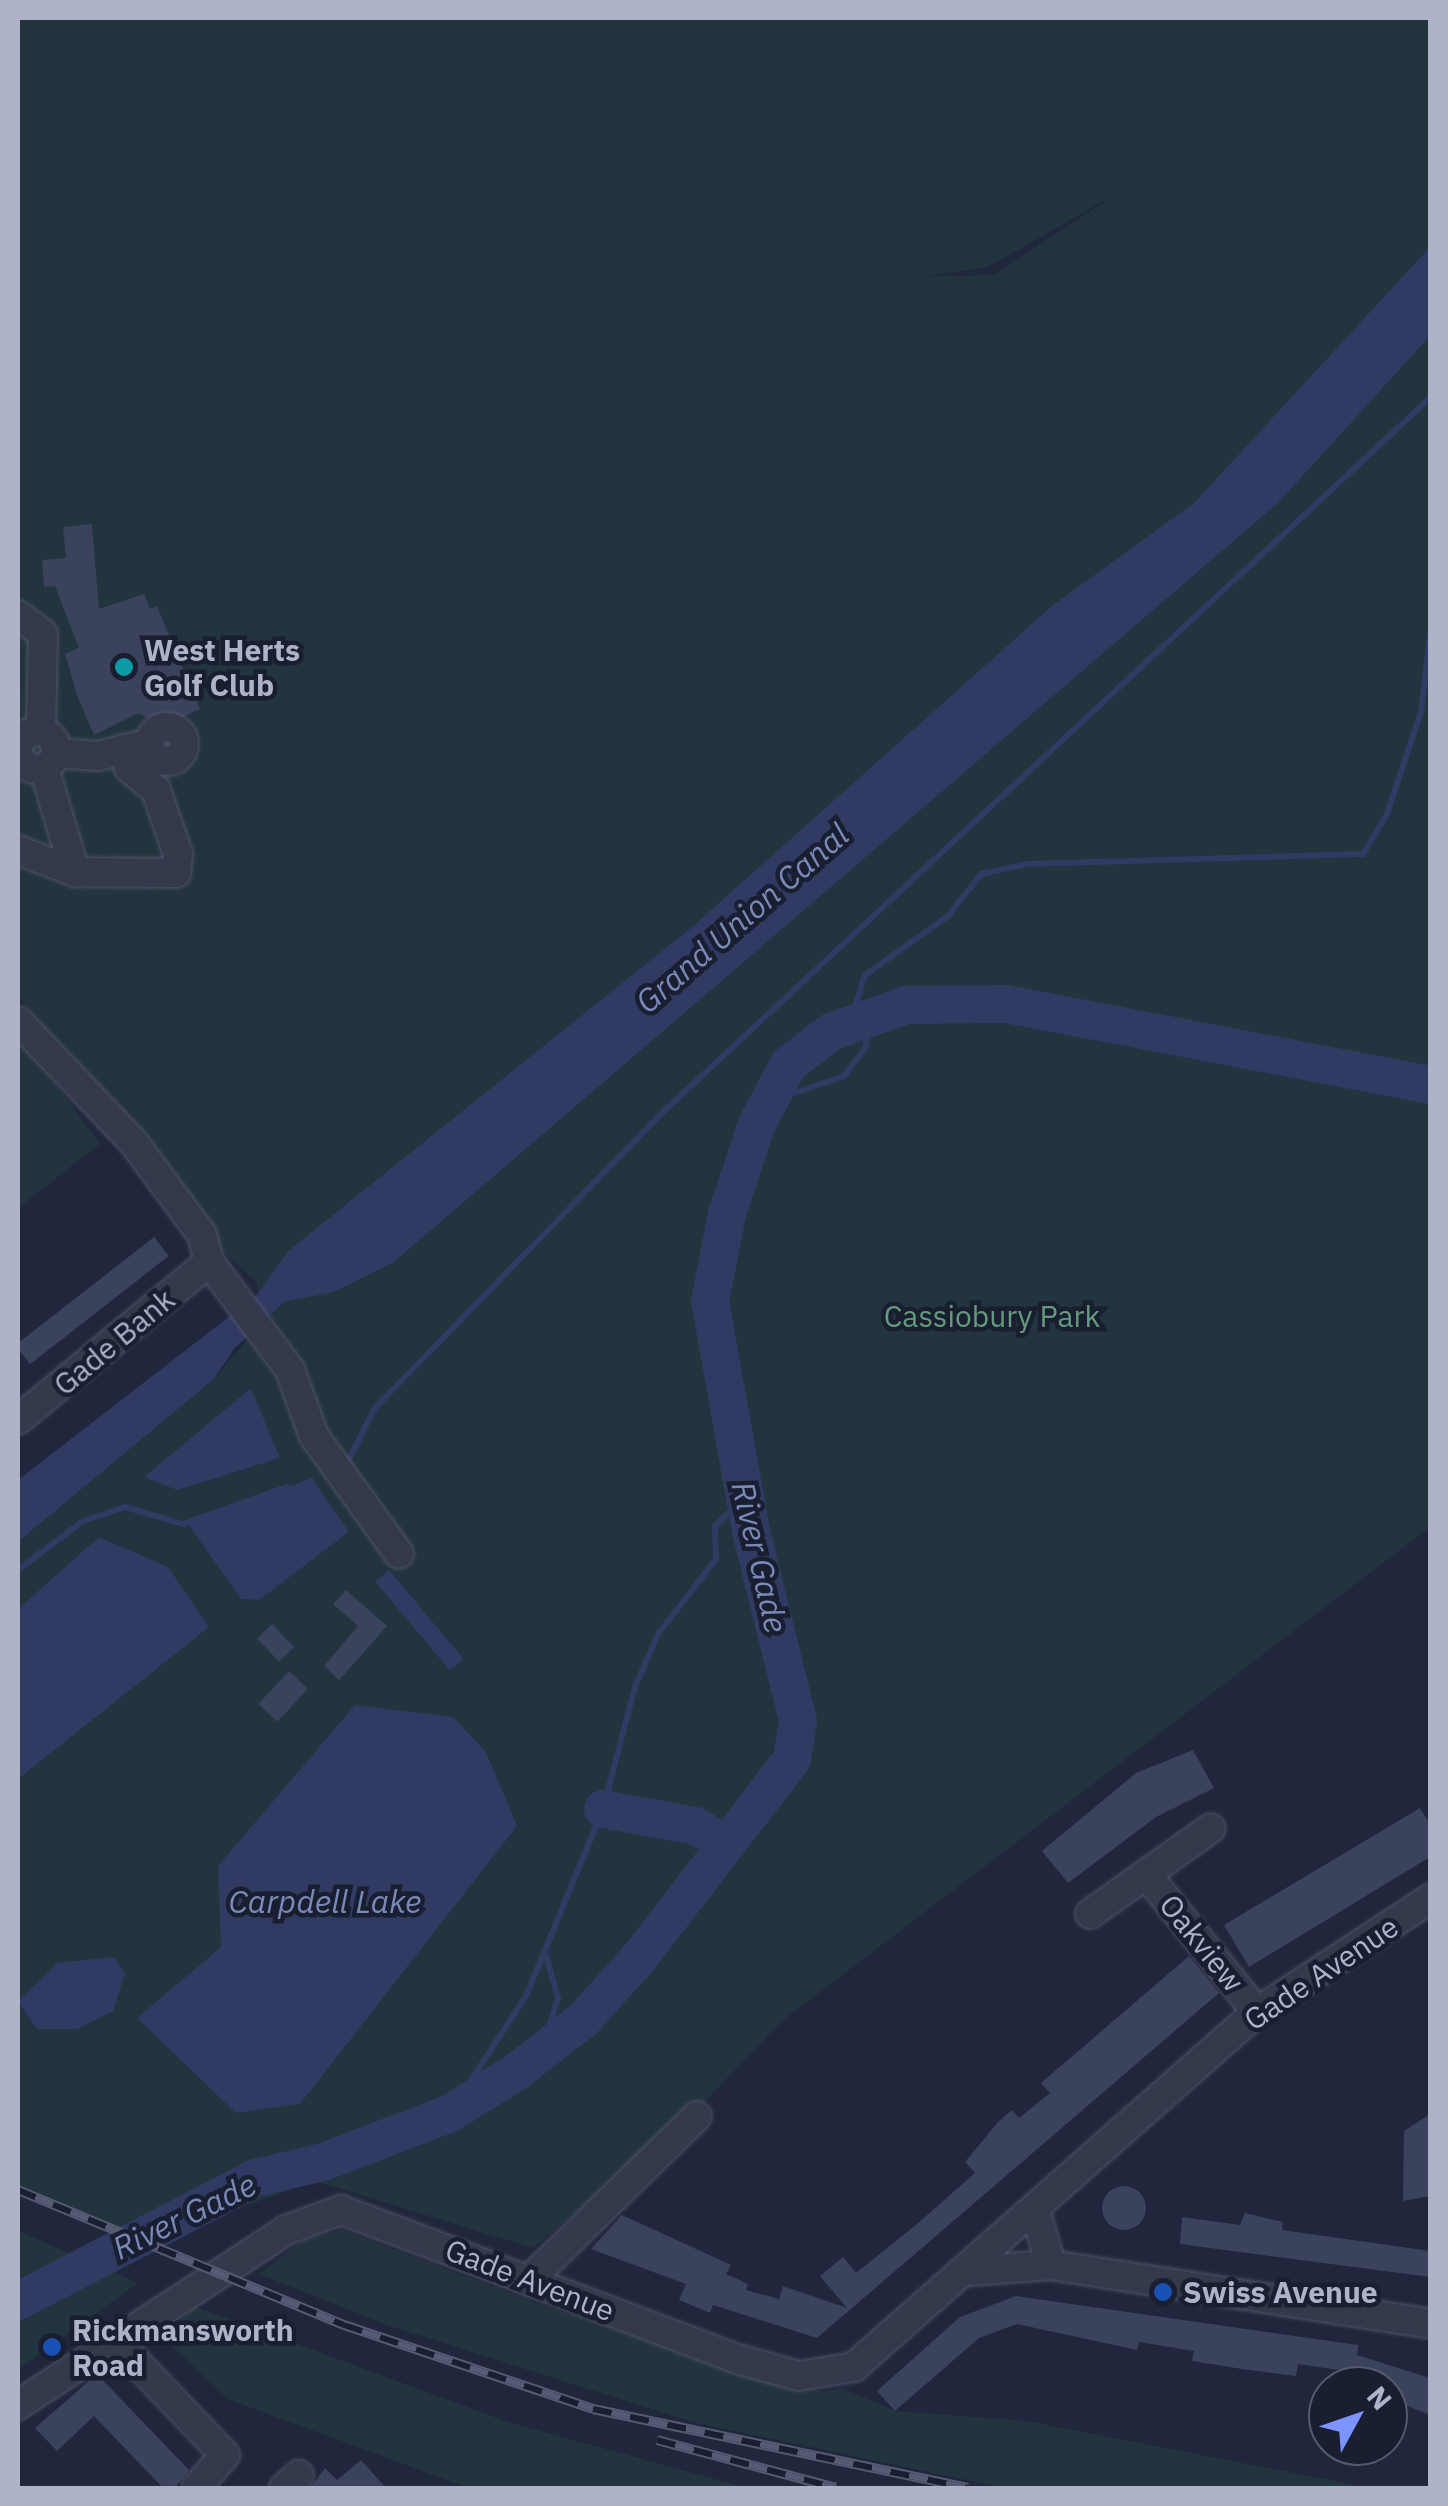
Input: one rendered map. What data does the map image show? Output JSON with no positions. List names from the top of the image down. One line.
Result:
{"streets":{"street":["Gade Bank","Oakview","Gade Avenue"]},"crossings":[["Oakview","Gade Avenue"]],"water":["Grand Union Canal","River Gade","Carpdell Lake"],"parks":["Cassiobury Park"],"places":["West Herts Golf Club","Swiss Avenue","Rickmansworth Road"],"north":"top right"}
